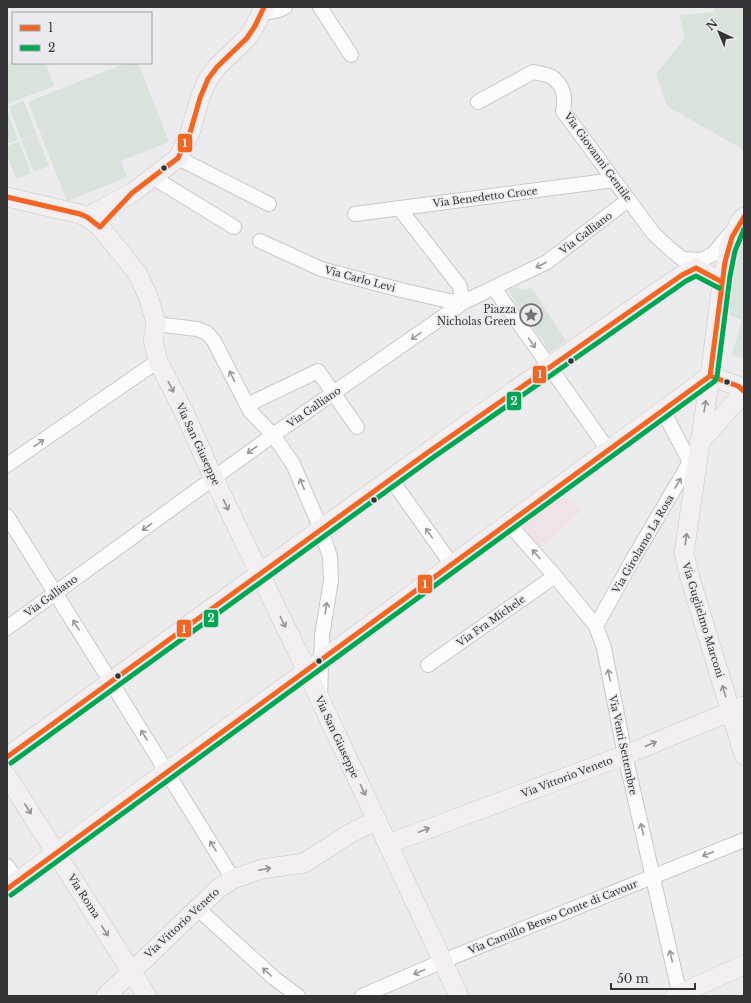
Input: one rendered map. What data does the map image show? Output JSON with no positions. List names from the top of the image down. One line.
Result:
{"streets":{"street":["Via Giovanni Gentile","Via Benedetto Croce","Via Galliano","Via Carlo Levi","Via San Giuseppe","Via Girolamo La Rosa","Via Guglielmo Marconi","Via Fra Michele","Via Venti Settembre","Via Vittorio Veneto","Via Roma","Via Camillo Benso Conte di Cavour"]},"crossings":[["Via Giovanni Gentile","Via Benedetto Croce"],["Via Giovanni Gentile","Via Galliano"],["Via Galliano","Via Carlo Levi"],["Via Galliano","Via San Giuseppe"],["Via San Giuseppe","Via Vittorio Veneto"],["Via San Giuseppe","Via Camillo Benso Conte di Cavour"],["Via Girolamo La Rosa","Via Guglielmo Marconi"],["Via Girolamo La Rosa","Via Venti Settembre"],["Via Guglielmo Marconi","Via Vittorio Veneto"],["Via Fra Michele","Via Venti Settembre"],["Via Venti Settembre","Via Vittorio Veneto"],["Via Venti Settembre","Via Camillo Benso Conte di Cavour"],["Via Vittorio Veneto","Via Roma"]],"one_way":["Via Guglielmo Marconi","Via Venti Settembre","Via Vittorio Veneto","Via Camillo Benso Conte di Cavour"],"places":{"place":["Piazza Nicholas Green"]},"lines":["transit line 1","transit line 2"],"legend":["1","2"],"scale_bar":"50 m","north":"top left"}
